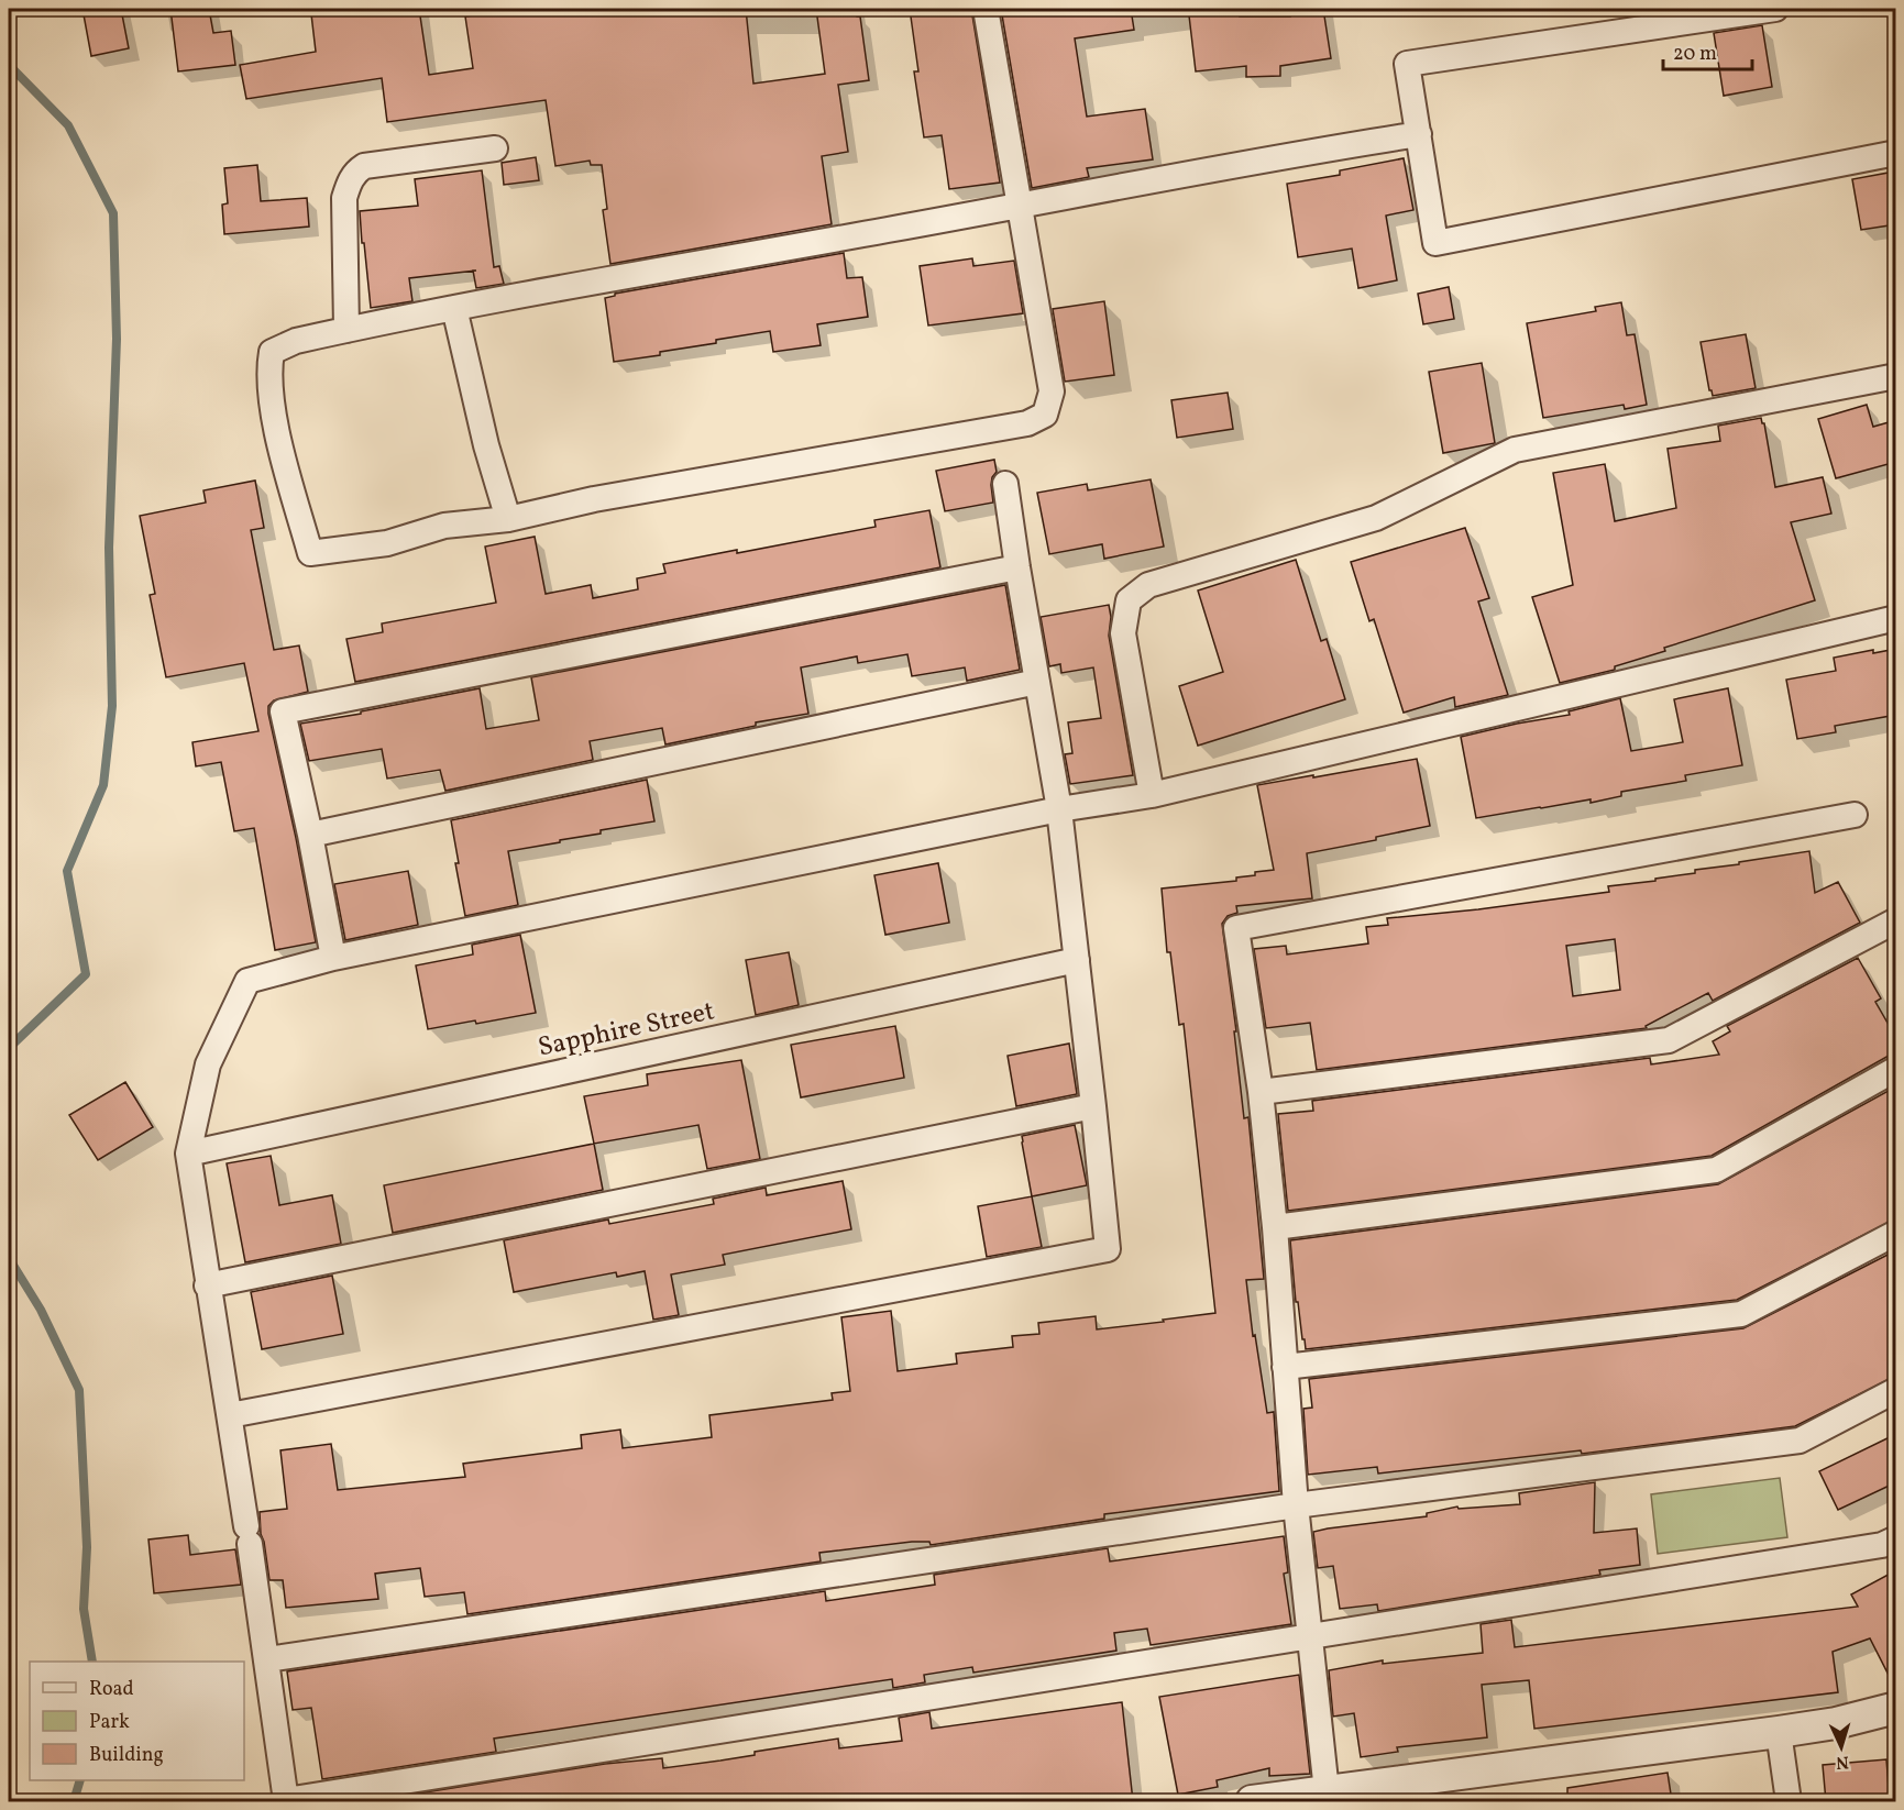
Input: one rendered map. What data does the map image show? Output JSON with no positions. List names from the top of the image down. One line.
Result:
{"streets":{"street":["Sapphire Street"]},"legend":["Road","Park","Building"],"scale_bar":"20 m","north":"bottom"}
